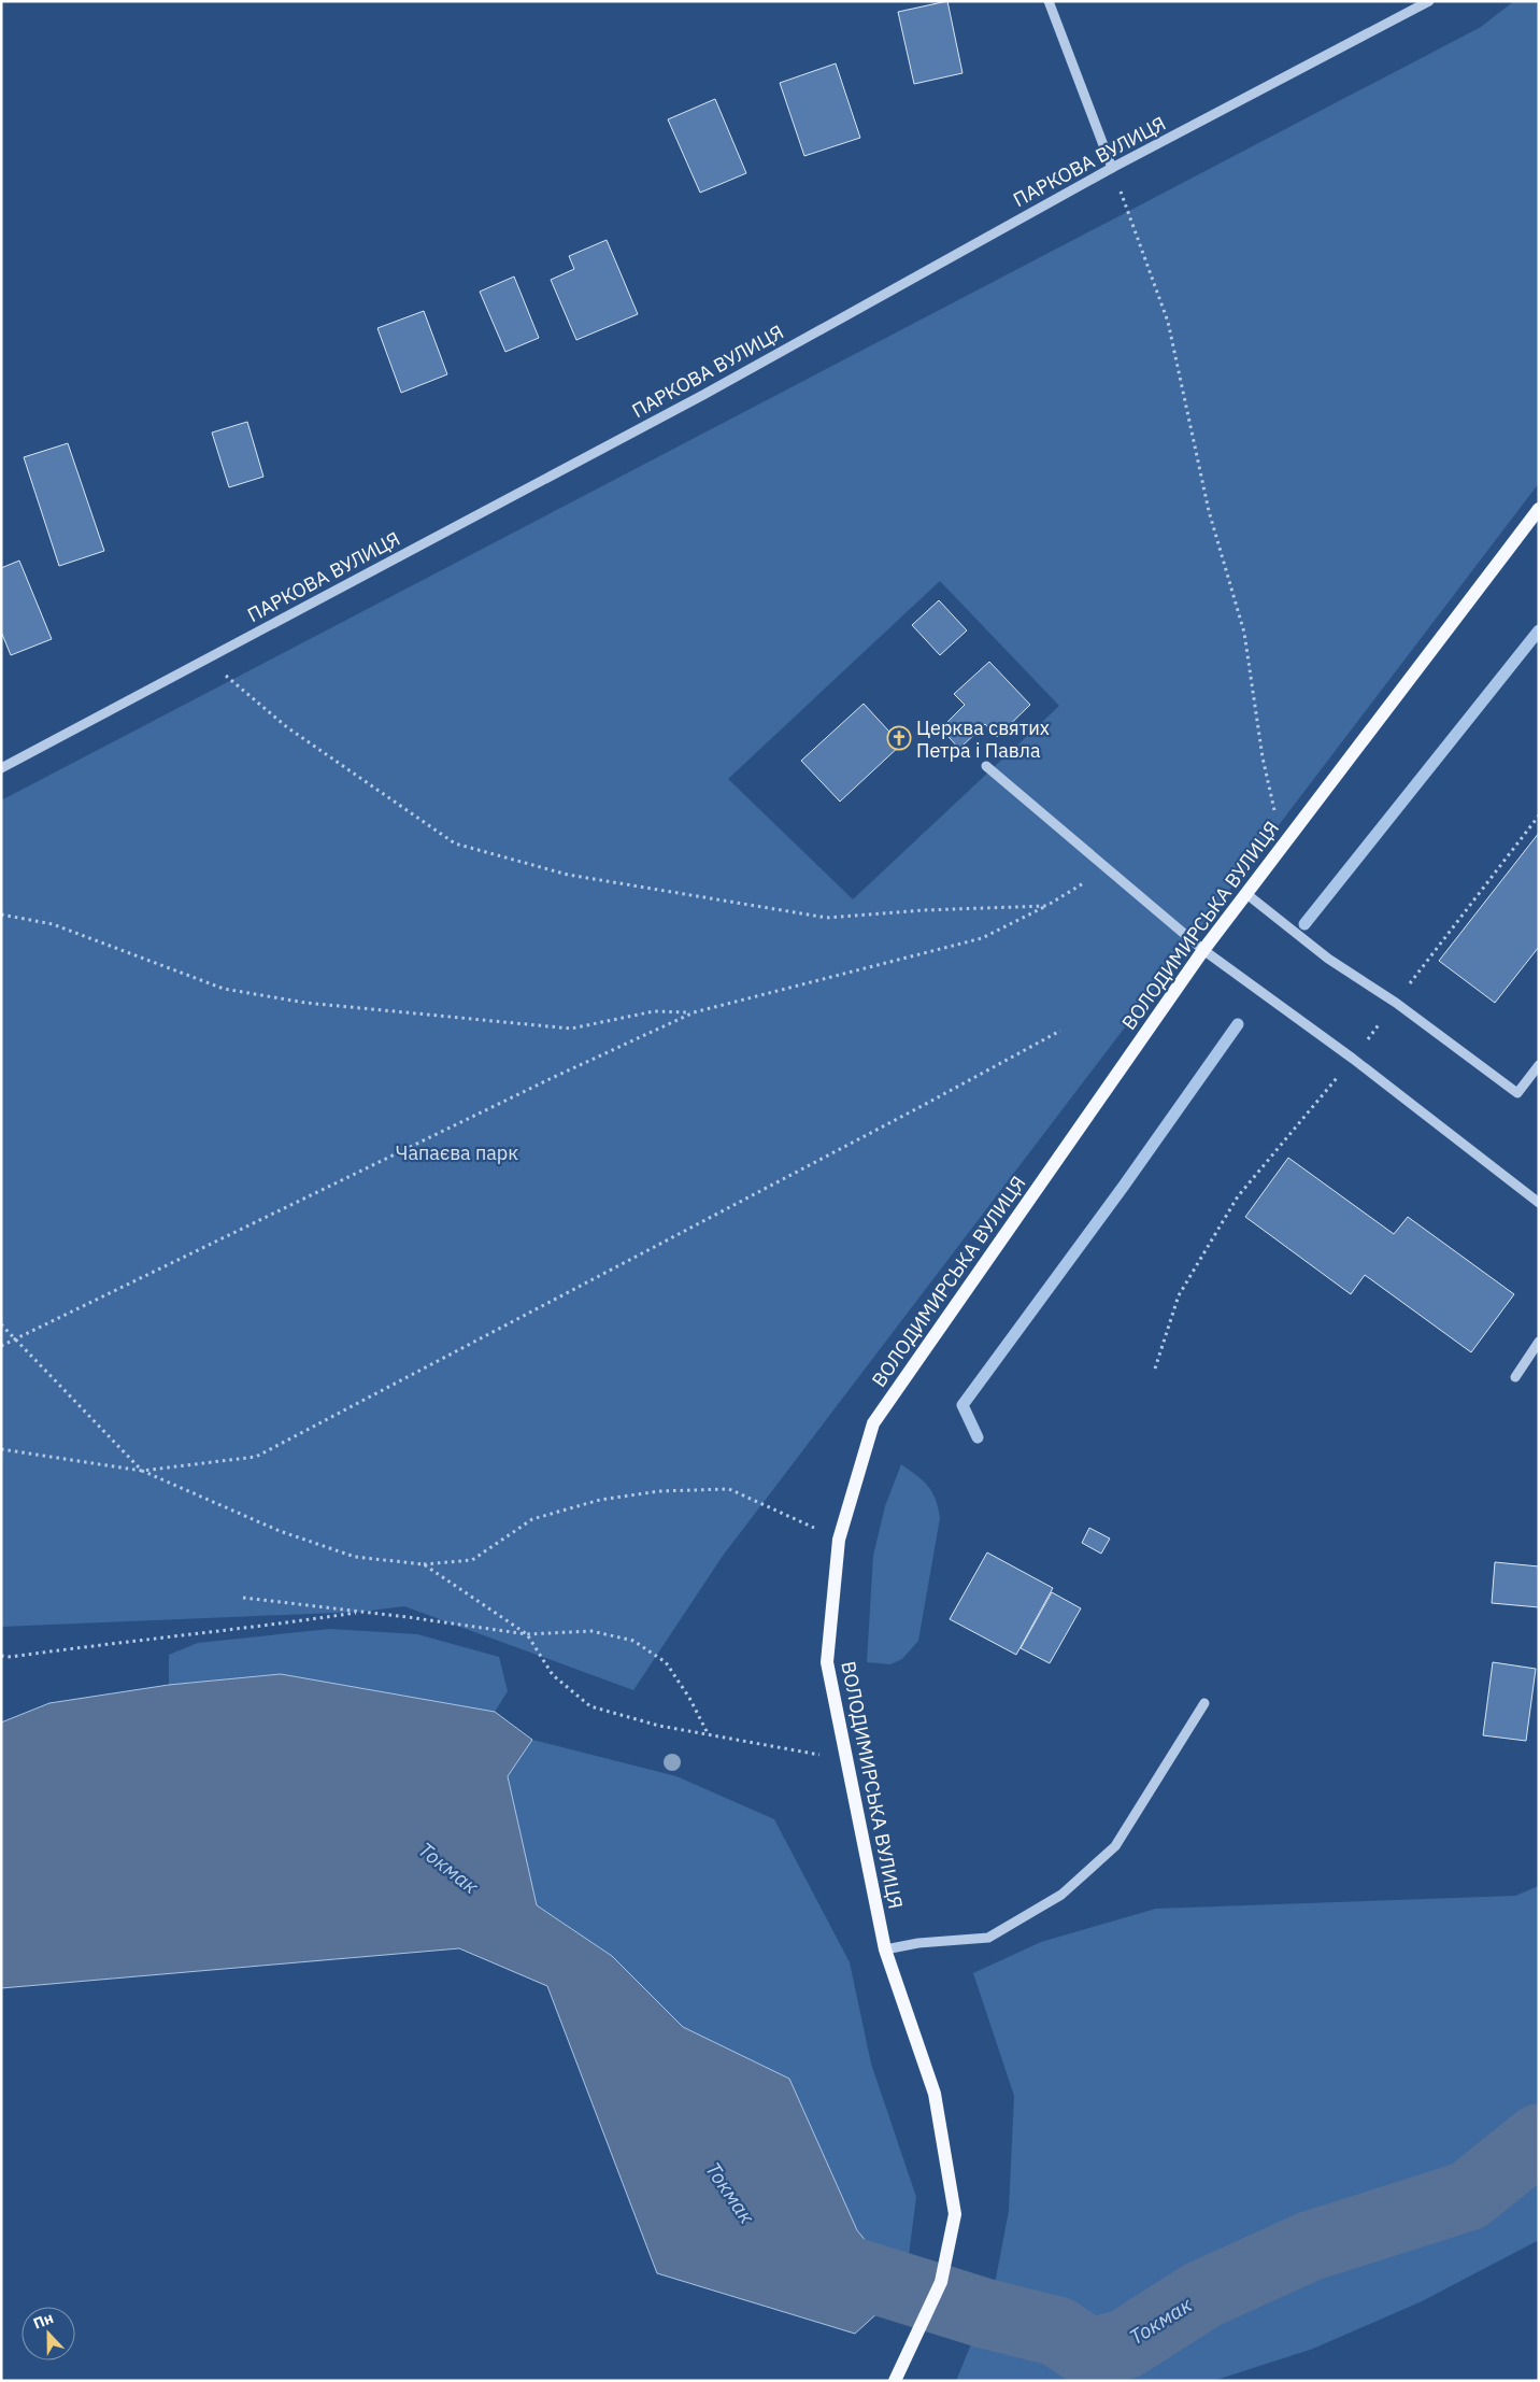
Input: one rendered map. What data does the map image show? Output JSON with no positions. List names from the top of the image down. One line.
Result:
{"streets":{"main road":["ВОЛОДИМИРСЬКА ВУЛИЦЯ"],"street":["ПАРКОВА ВУЛИЦЯ"]},"water":["Токмак"],"parks":["Чапаєва парк"],"places":{"church":["Церква святих Петра і Павла"]},"north":"top"}
